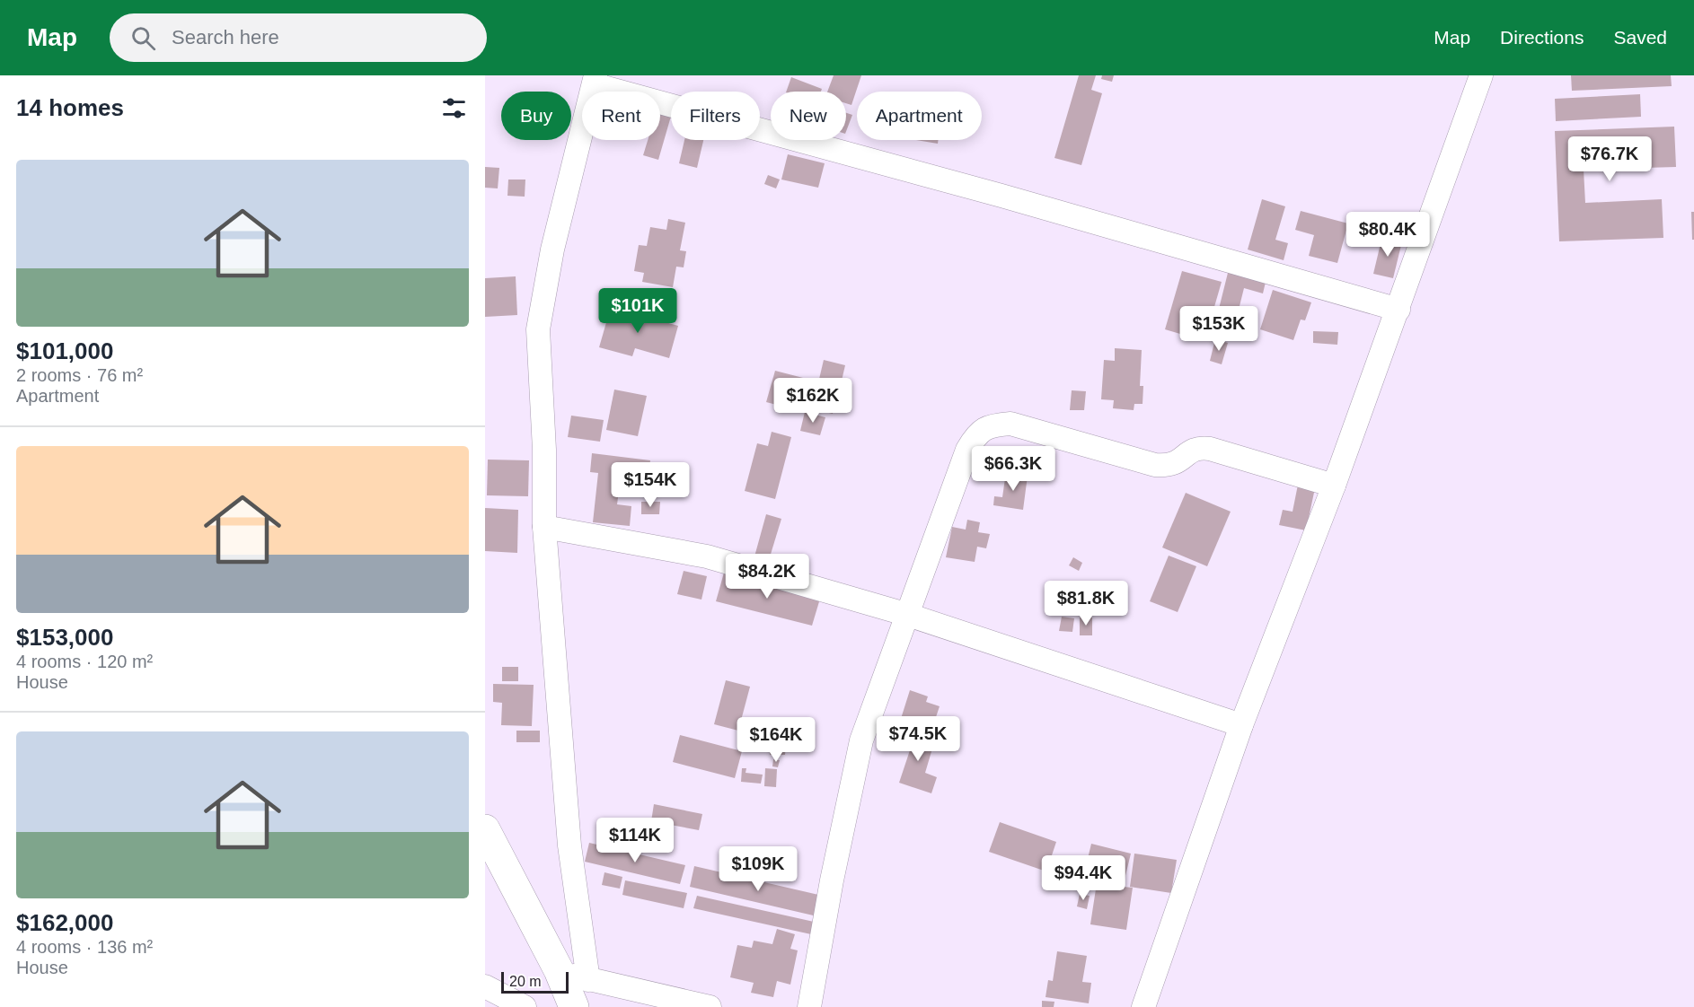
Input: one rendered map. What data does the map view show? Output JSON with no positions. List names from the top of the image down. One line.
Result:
{"scale_bar":"20 m","page":{"header":"Map","search":"Search here","nav":["Map","Directions","Saved"],"heading":"14 homes","chip":["Buy","Rent","Filters","New","Apartment"],"price":["$76.7K","$80.4K","$101K","$153K","$162K","$66.3K","$154K","$84.2K","$81.8K","$74.5K","$164K","$114K","$109K","$94.4K"],"list":[{"name":"$101,000","note":"2 rooms · 76 m² · Apartment"},{"name":"$153,000","note":"4 rooms · 120 m² · House"},{"name":"$162,000","note":"4 rooms · 136 m² · House"}],"scale":"20 m"}}
